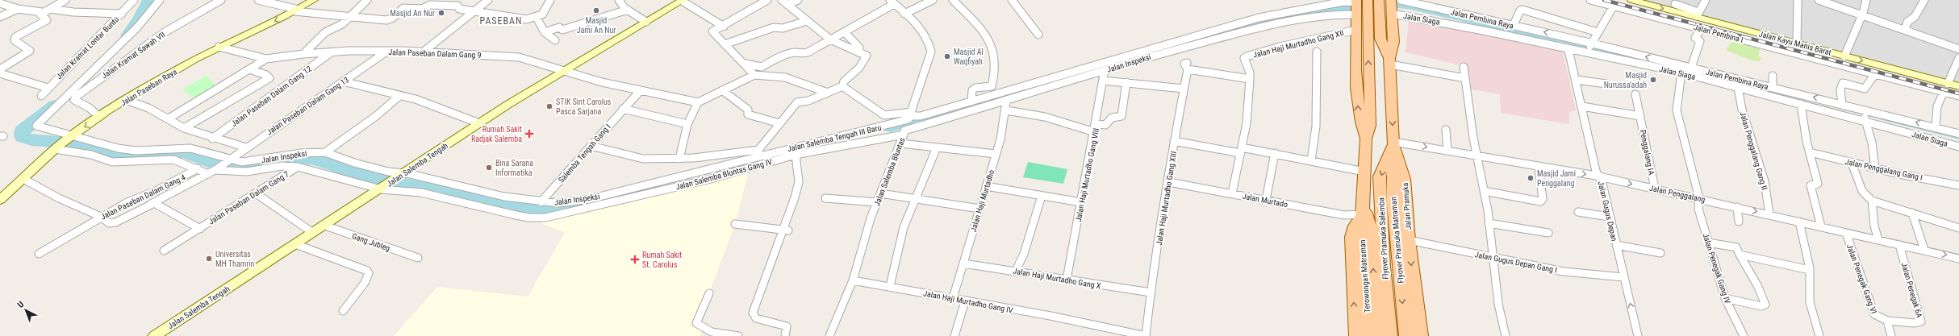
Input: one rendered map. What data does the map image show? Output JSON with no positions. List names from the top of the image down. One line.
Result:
{"streets":{"main road":["Jalan Kayu Manis Barat","Jalan Paseban Raya","Jalan Salemba Tengah","Jalan Pramuka","Flyover Pramuka Salemba","Flyover Pramuka Matraman","Terowongan Matraman"],"street":["Jalan Siaga","Jalan Pembina Raya","Jalan Pembina I","Jalan Haji Murtadho Gang XII","Jalan Kramat Lontar Buntu","Jalan Paseban Dalam Gang 9","Jalan Kramat Sawah VII","Jalan Inspeksi","Jalan Paseban Dalam Gang 12","Jalan Paseban Dalam Gang 13","Jalan Salemba Tengah III Baru","Jalan Penggalang Gang II","Penggalang IA","Salemba Tengah Gang I","Jalan Penggalang Gang I","Jalan Salemba Bluntas","Jalan Salemba Bluntas Gang IV","Jalan Haji Murtadho Gang VIII","Jalan Penggalang","Jalan Paseban Dalam Gang 4","Jalan Paseban Dalam Gang 7","Jalan Haji Murtadho Gang XIII","Jalan Murtado","Jalan Haji Murtadho","Jalan Gugus Depan","Gang Jubleg","Jalan Gugus Depan Gang I","Jalan Penegak Gang IV","Jalan Haji Murtadho Gang X","Jalan Penegak Gang VI","Jalan Penegak 6A","Jalan Haji Murtadho Gang IV"]},"crossings":[["Jalan Siaga","Jalan Pembina Raya"],["Jalan Siaga","Jalan Penggalang Gang II"],["Jalan Siaga","Jalan Pramuka"],["Jalan Siaga","Jalan Gugus Depan"],["Jalan Siaga","Jalan Penegak Gang IV"],["Jalan Pembina Raya","Jalan Pramuka"],["Jalan Pembina I","Jalan Kayu Manis Barat"],["Jalan Haji Murtadho Gang XII","Jalan Haji Murtadho Gang XIII"],["Jalan Paseban Dalam Gang 9","Jalan Paseban Raya"],["Jalan Paseban Dalam Gang 9","Jalan Paseban Dalam Gang 12"],["Jalan Paseban Dalam Gang 9","Jalan Paseban Dalam Gang 13"],["Jalan Paseban Dalam Gang 9","Salemba Tengah Gang I"],["Jalan Paseban Dalam Gang 9","Jalan Salemba Tengah"],["Jalan Kramat Sawah VII","Jalan Paseban Raya"],["Jalan Inspeksi","Jalan Paseban Raya"],["Jalan Inspeksi","Jalan Paseban Dalam Gang 13"],["Jalan Inspeksi","Jalan Salemba Tengah III Baru"],["Jalan Inspeksi","Salemba Tengah Gang I"],["Jalan Inspeksi","Jalan Salemba Tengah"],["Jalan Inspeksi","Jalan Salemba Bluntas"],["Jalan Inspeksi","Jalan Salemba Bluntas Gang IV"],["Jalan Inspeksi","Jalan Haji Murtadho Gang VIII"],["Jalan Inspeksi","Jalan Paseban Dalam Gang 4"],["Jalan Inspeksi","Jalan Paseban Dalam Gang 7"],["Jalan Inspeksi","Jalan Haji Murtadho"],["Jalan Paseban Raya","Jalan Paseban Dalam Gang 4"],["Jalan Paseban Dalam Gang 13","Jalan Paseban Dalam Gang 4"],["Jalan Salemba Tengah III Baru","Jalan Salemba Bluntas"],["Jalan Salemba Tengah III Baru","Jalan Salemba Bluntas Gang IV"],["Jalan Penggalang Gang II","Jalan Penggalang"],["Penggalang IA","Jalan Penggalang"],["Jalan Salemba Tengah","Gang Jubleg"],["Jalan Salemba Bluntas","Jalan Salemba Bluntas Gang IV"],["Jalan Salemba Bluntas","Jalan Haji Murtadho Gang IV"],["Jalan Haji Murtadho Gang VIII","Jalan Haji Murtadho Gang X"],["Jalan Penggalang","Jalan Pramuka"],["Jalan Penggalang","Jalan Gugus Depan"],["Jalan Penggalang","Flyover Pramuka Salemba"],["Jalan Penggalang","Flyover Pramuka Matraman"],["Jalan Penggalang","Jalan Penegak Gang IV"],["Jalan Penggalang","Jalan Penegak Gang VI"],["Jalan Penggalang","Jalan Penegak 6A"],["Jalan Haji Murtadho Gang XIII","Jalan Murtado"],["Jalan Haji Murtadho Gang XIII","Jalan Haji Murtadho Gang X"],["Jalan Haji Murtadho Gang XIII","Jalan Haji Murtadho Gang IV"],["Jalan Murtado","Terowongan Matraman"],["Jalan Haji Murtadho","Jalan Haji Murtadho Gang X"],["Jalan Haji Murtadho","Jalan Haji Murtadho Gang IV"],["Jalan Pramuka","Flyover Pramuka Salemba"],["Jalan Pramuka","Flyover Pramuka Matraman"],["Jalan Pramuka","Jalan Gugus Depan Gang I"],["Jalan Gugus Depan","Jalan Gugus Depan Gang I"],["Flyover Pramuka Salemba","Flyover Pramuka Matraman"],["Jalan Penegak Gang VI","Jalan Penegak 6A"]],"one_way":["Jalan Kayu Manis Barat"],"districts":["PASEBAN"],"places":{"other":["Masjid Jami An Nur","Masjid An Nur","Masjid Al Waqfiyah","Masjid Nurussa'adah","STIK Sint Carolus Pasca Sarjana","Bina Sarana Informatika","Masjid Jami Penggalang","Universitas MH Thamrin"],"health":["Rumah Sakit Radjak Salemba","Rumah Sakit St. Carolus"]},"north":"top left"}
